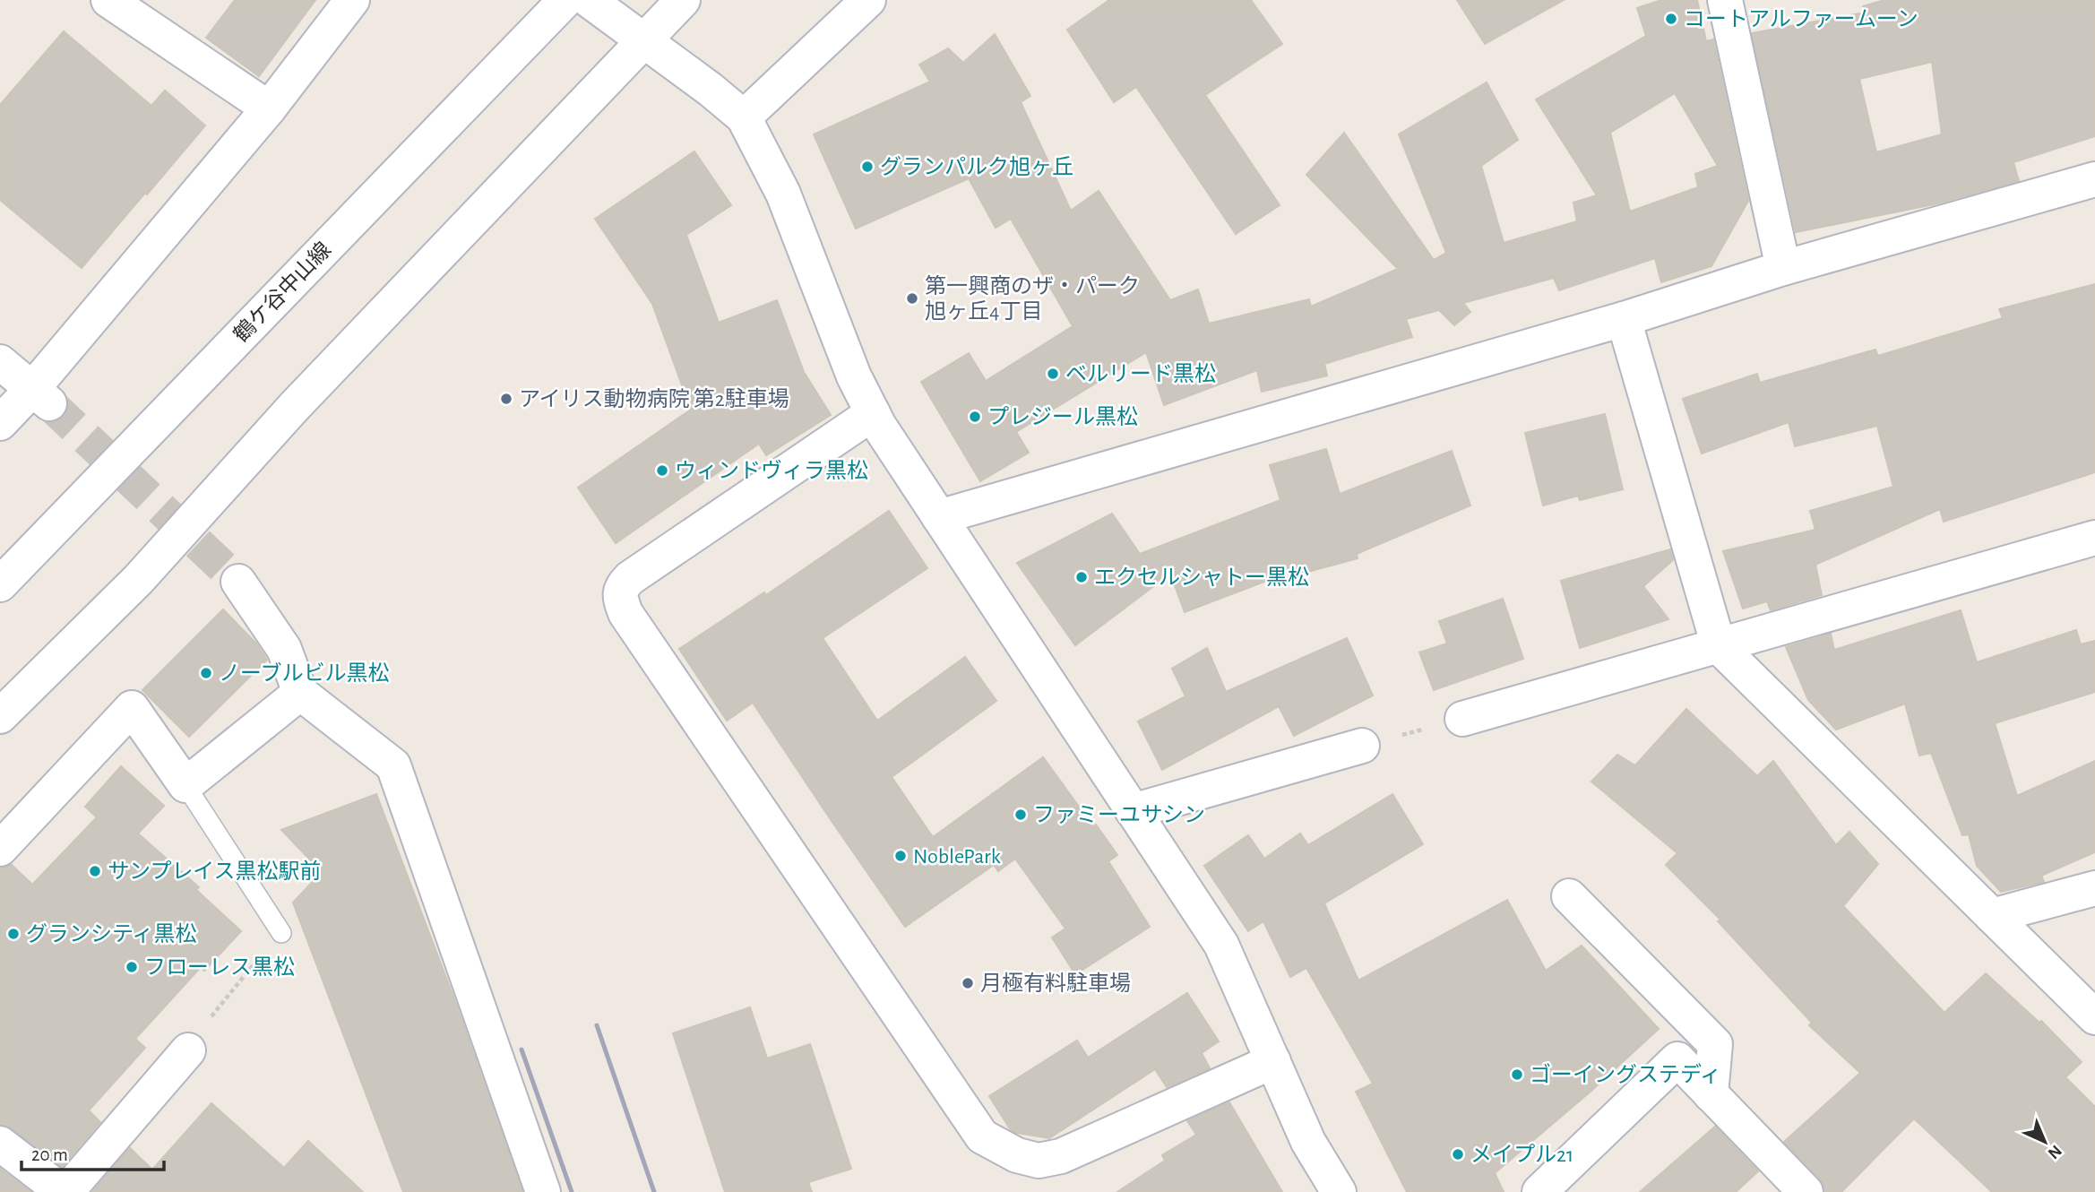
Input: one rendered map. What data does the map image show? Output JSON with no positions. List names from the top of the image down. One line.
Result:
{"streets":{"street":["鶴ケ谷中山線"]},"places":["コートアルファームーン","グランパルク旭ヶ丘","第一興商のザ・パーク 旭ヶ丘4丁目","ベルリード黒松","アイリス動物病院 第2駐車場","プレジール黒松","ウィンドヴィラ黒松","エクセルシャトー黒松","ノーブルビル黒松","ファミーユサシン","NoblePark","サンプレイス黒松駅前","グランシティ黒松","フローレス黒松","月極有料駐車場","ゴーイングステディ","メイプル21"],"scale_bar":"20 m","north":"bottom right"}
